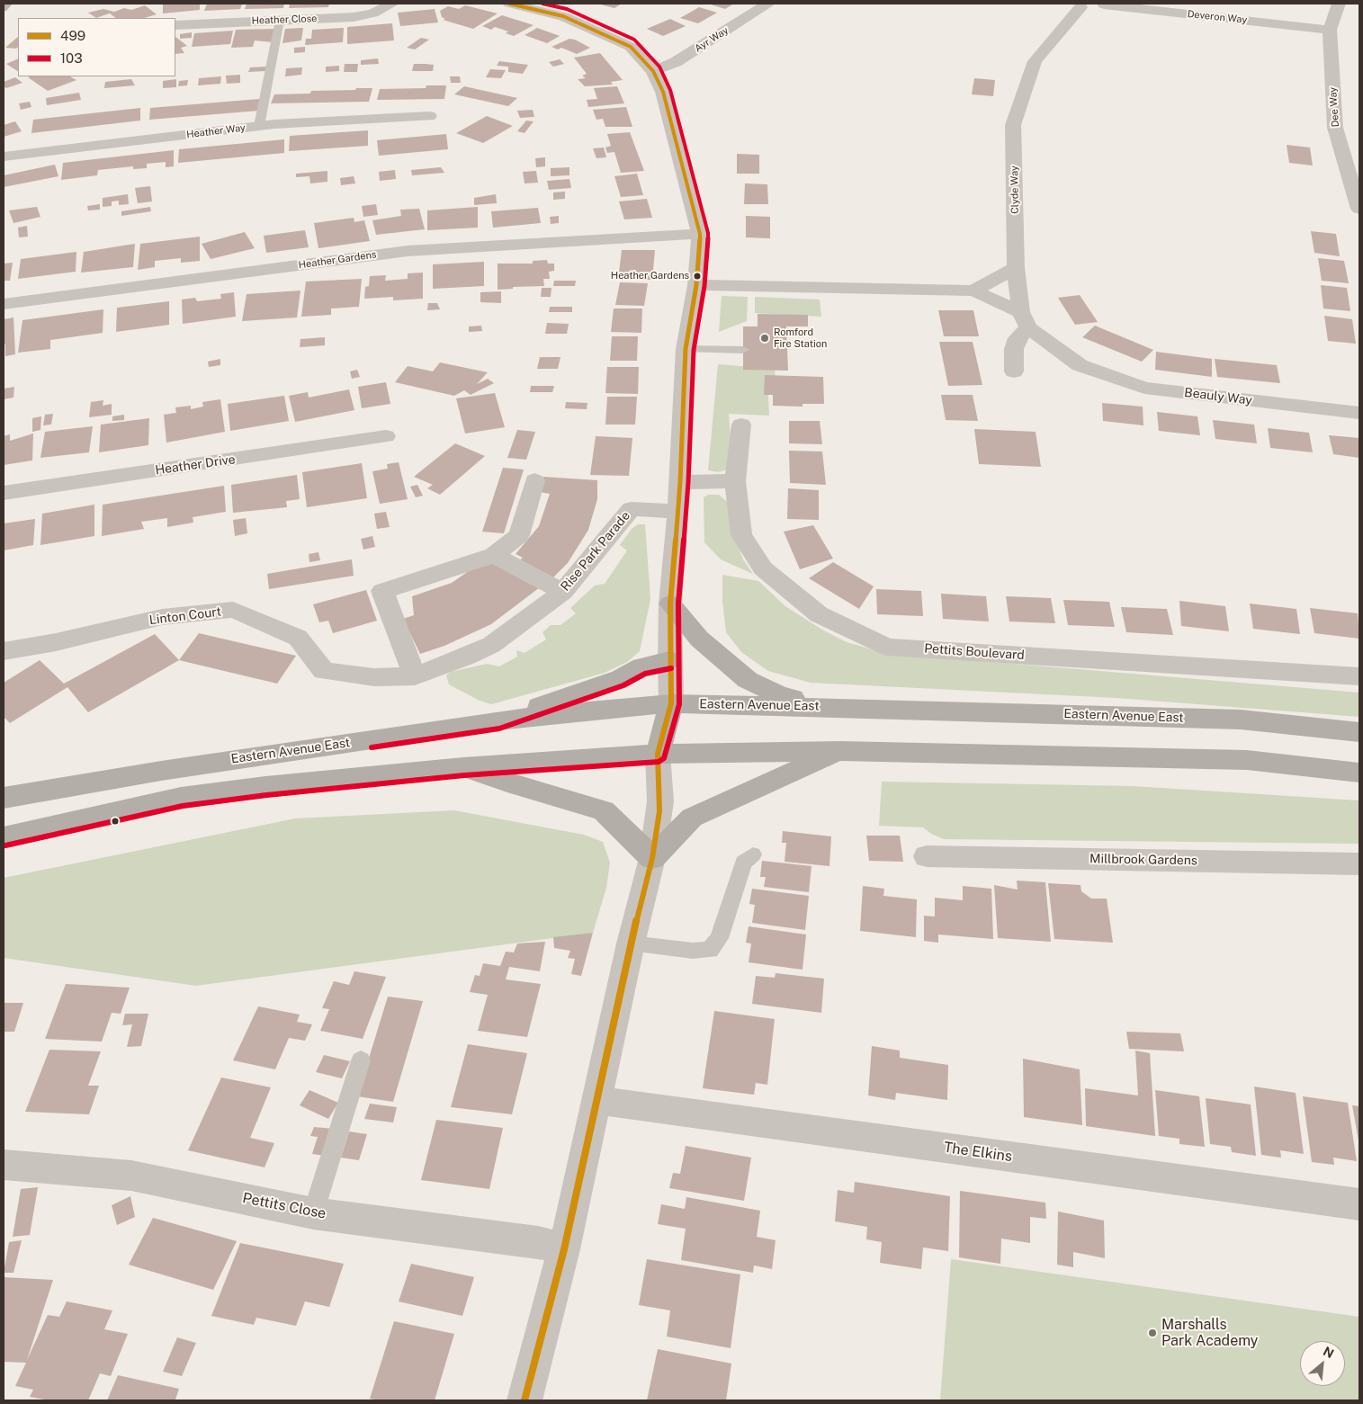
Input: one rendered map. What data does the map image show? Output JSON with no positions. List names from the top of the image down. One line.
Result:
{"streets":{"highway":["Eastern Avenue East"],"street":["Deveron Way","Heather Close","Ayr Way","Dee Way","Heather Way","Clyde Way","Heather Gardens","Beauly Way","Heather Drive","Rise Park Parade","Linton Court","Pettits Boulevard","Millbrook Gardens","The Elkins","Pettits Close"]},"crossings":[["Deveron Way","Dee Way"],["Deveron Way","Clyde Way"],["Clyde Way","Beauly Way"],["Rise Park Parade","Linton Court"]],"places":["Heather Gardens","Romford Fire Station","Marshalls Park Academy"],"lines":["transit line 499","transit line 103"],"legend":["499","103"],"north":"top right"}
